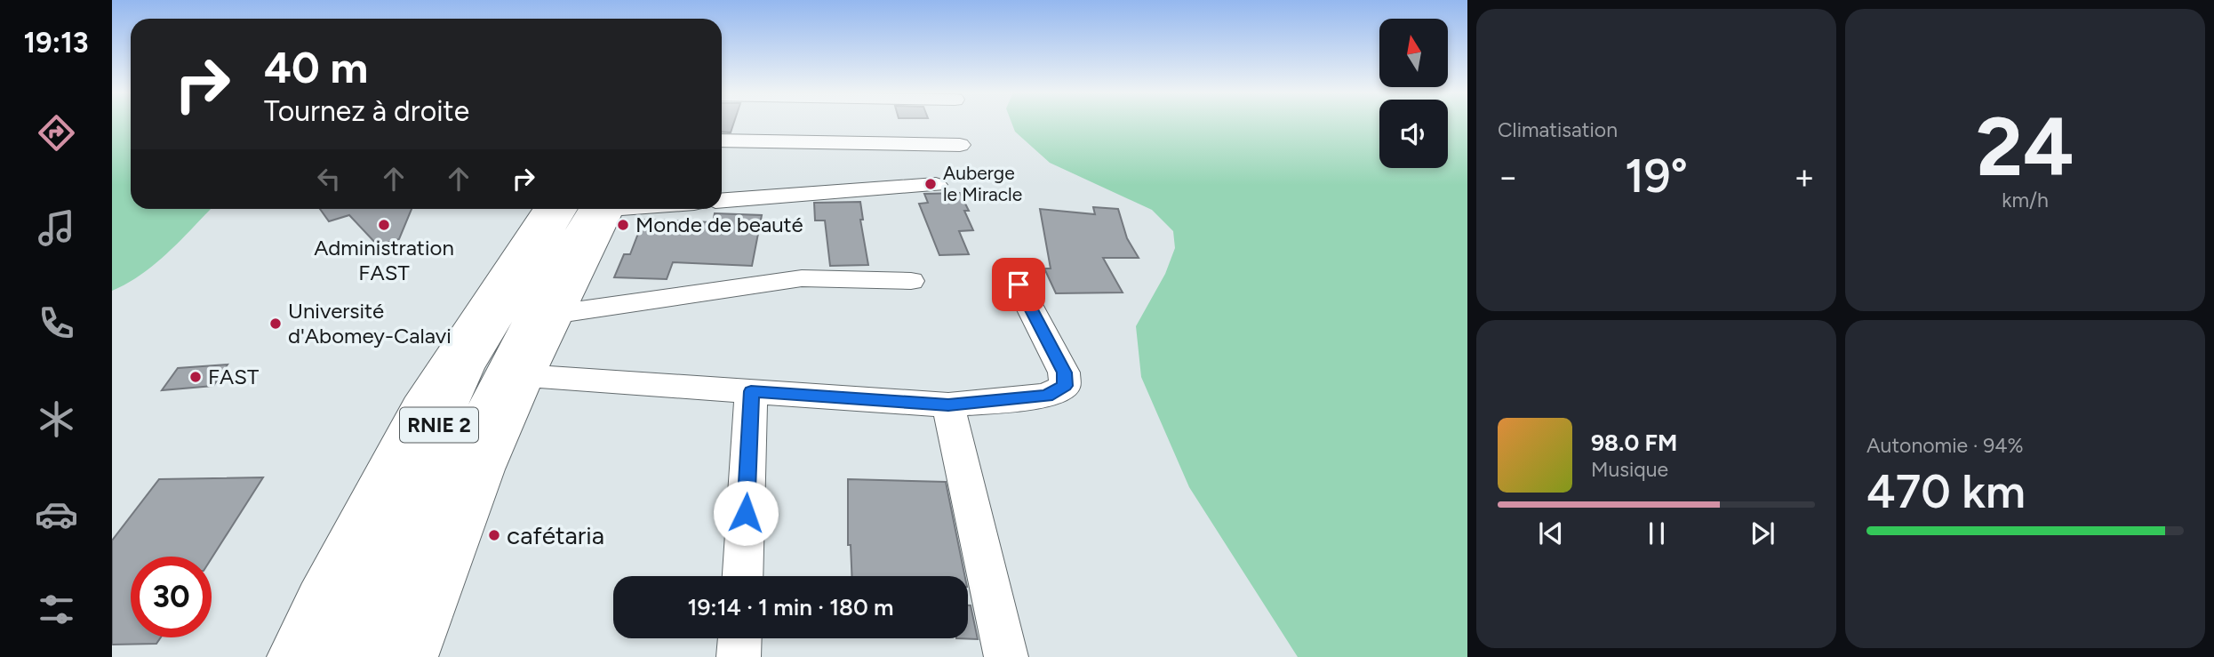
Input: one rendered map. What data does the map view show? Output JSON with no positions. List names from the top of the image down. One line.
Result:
{"streets":{"highway":["RNIE 2"]},"places":["Auberge le Miracle","Administration FAST","Monde de beauté","Université d'Abomey-Calavi","FAST","cafétaria"],"north":"top","page":{"tabs":"19:13","tile":["Climatisation",["24","km/h"],["Autonomie · 94%","470 km"]],"turn":["40 m","Tournez à droite"],"heat":["−","19°","+"],"song":["98.0 FM","Musique"],"limit":"30","trip":"19:14 · 1 min · 180 m"}}
